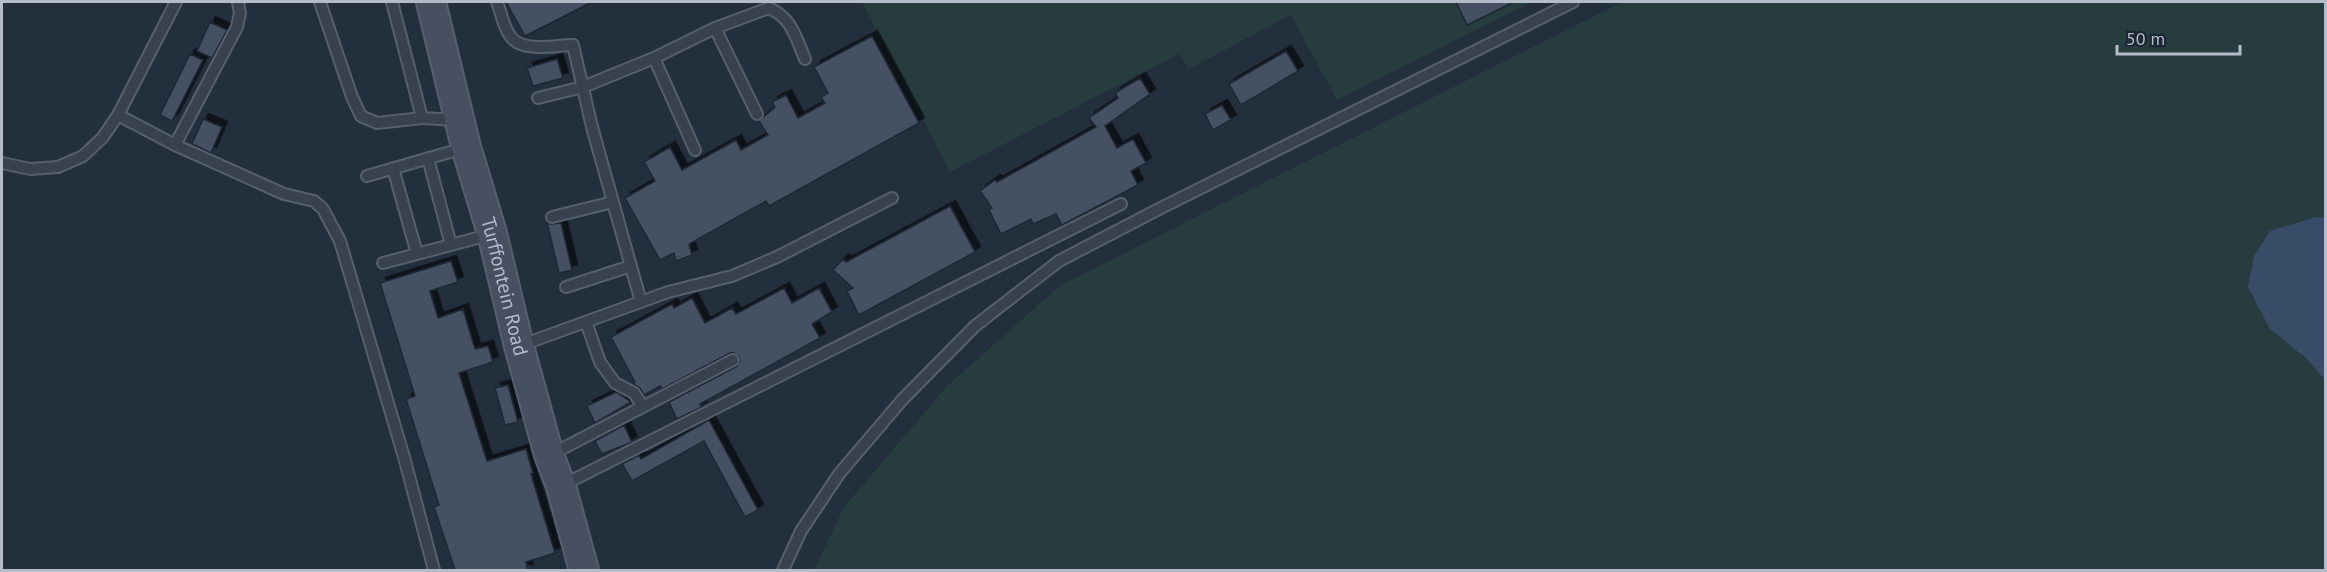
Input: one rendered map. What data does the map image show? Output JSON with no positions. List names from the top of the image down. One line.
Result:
{"streets":{"street":["Turffontein Road"]},"scale_bar":"50 m"}
